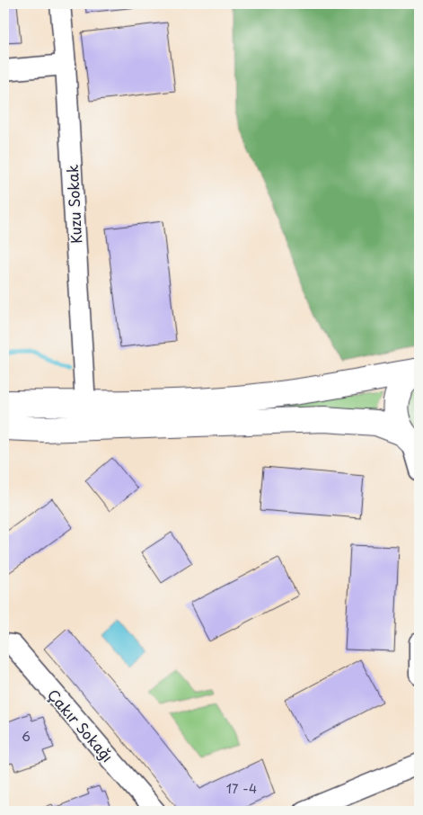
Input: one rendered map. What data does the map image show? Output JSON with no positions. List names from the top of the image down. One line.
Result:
{"streets":{"street":["Kuzu Sokak","Çakır Sokağı"]},"house_numbers":["6","17 -4"]}
